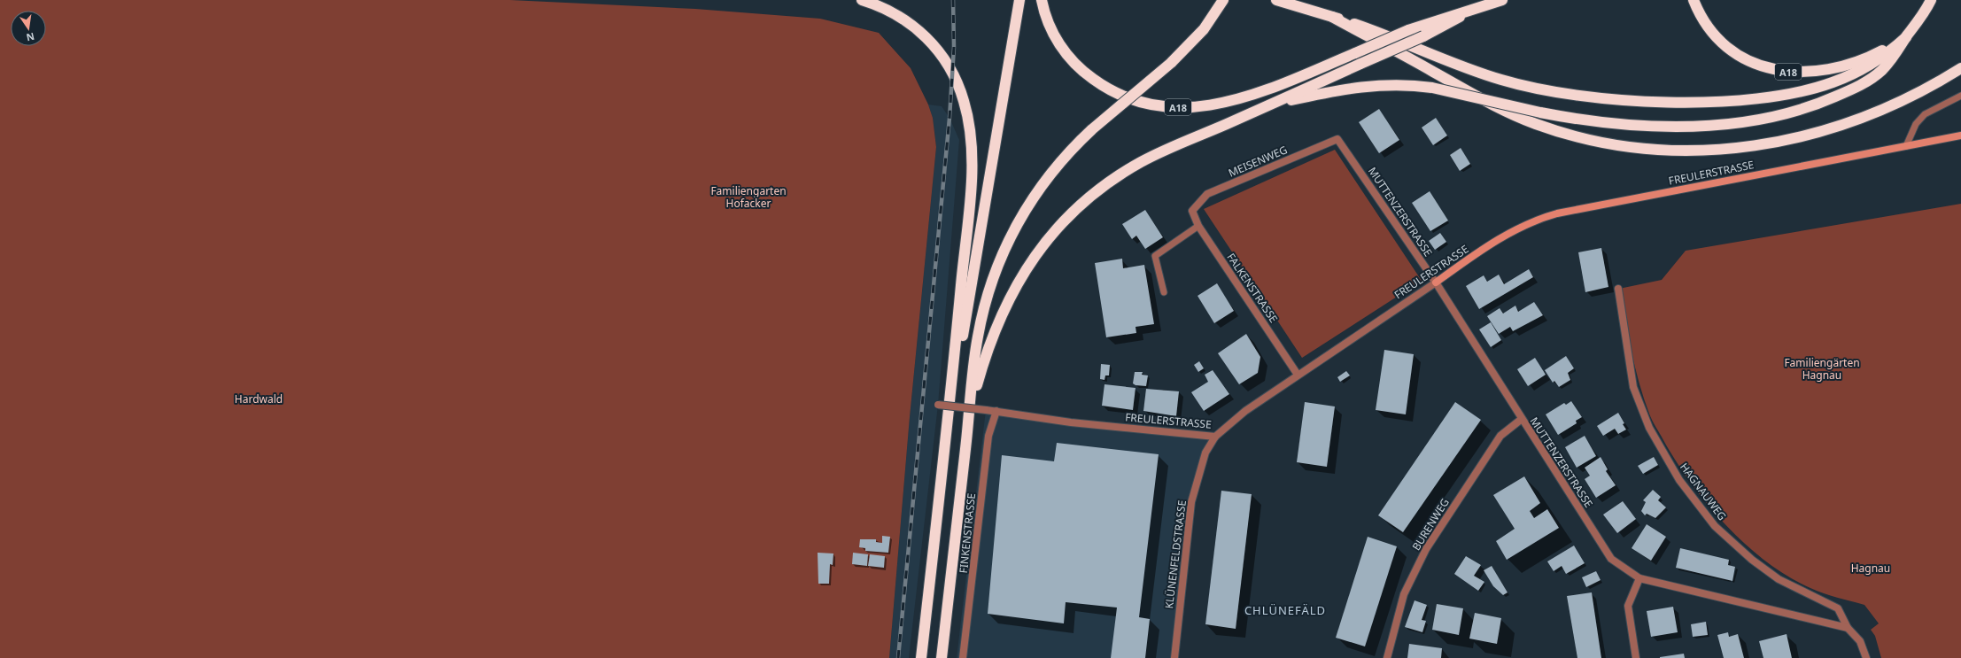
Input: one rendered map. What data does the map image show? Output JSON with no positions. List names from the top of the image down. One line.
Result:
{"streets":{"highway":["A18"],"street":["MEISENWEG","FREULERSTRASSE","MUTTENZERSTRASSE","FALKENSTRASSE","HAGNAUWEG","BURENWEG","FINKENSTRASSE","KLÜNENFELDSTRASSE"]},"crossings":[["MEISENWEG","MUTTENZERSTRASSE"],["MEISENWEG","FALKENSTRASSE"],["FREULERSTRASSE","MUTTENZERSTRASSE"],["FREULERSTRASSE","FALKENSTRASSE"],["FREULERSTRASSE","FINKENSTRASSE"],["FREULERSTRASSE","KLÜNENFELDSTRASSE"],["MUTTENZERSTRASSE","HAGNAUWEG"],["MUTTENZERSTRASSE","BURENWEG"]],"districts":["CHLÜNEFÄLD"],"parks":["Familiengarten Hofacker","Familiengärten Hagnau","Hardwald","Hagnau"],"north":"bottom"}
